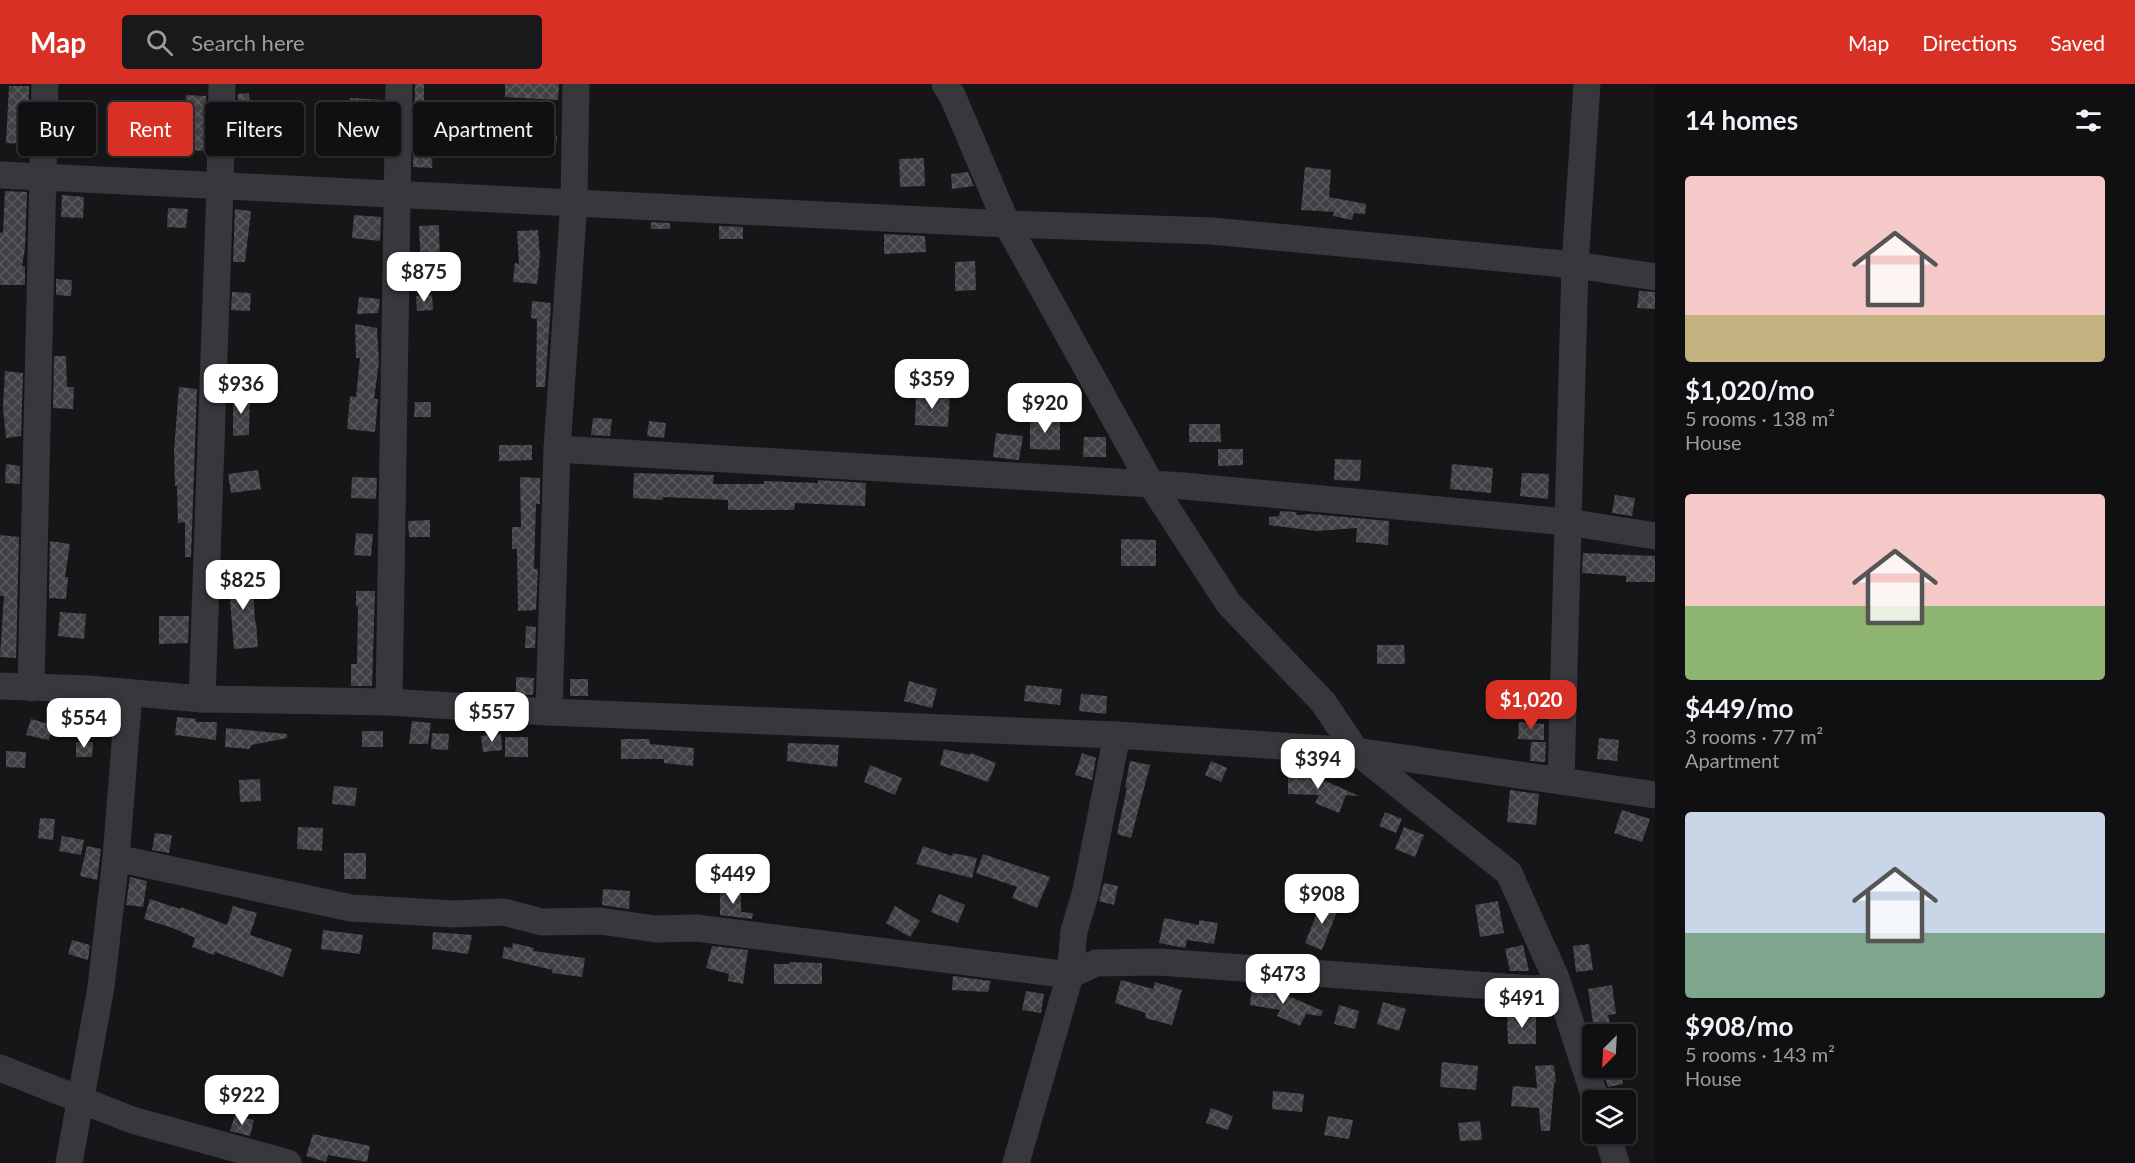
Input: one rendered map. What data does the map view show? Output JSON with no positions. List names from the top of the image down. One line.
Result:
{"north":"bottom left","page":{"header":"Map","search":"Search here","nav":["Map","Directions","Saved"],"heading":"14 homes","chip":["Buy","Rent","Filters","New","Apartment"],"list":[{"name":"$1,020/mo","note":"5 rooms · 138 m² · House"},{"name":"$449/mo","note":"3 rooms · 77 m² · Apartment"},{"name":"$908/mo","note":"5 rooms · 143 m² · House"}],"price":["$875","$359","$936","$920","$825","$1,020","$557","$554","$394","$449","$908","$473","$491","$922"]}}
